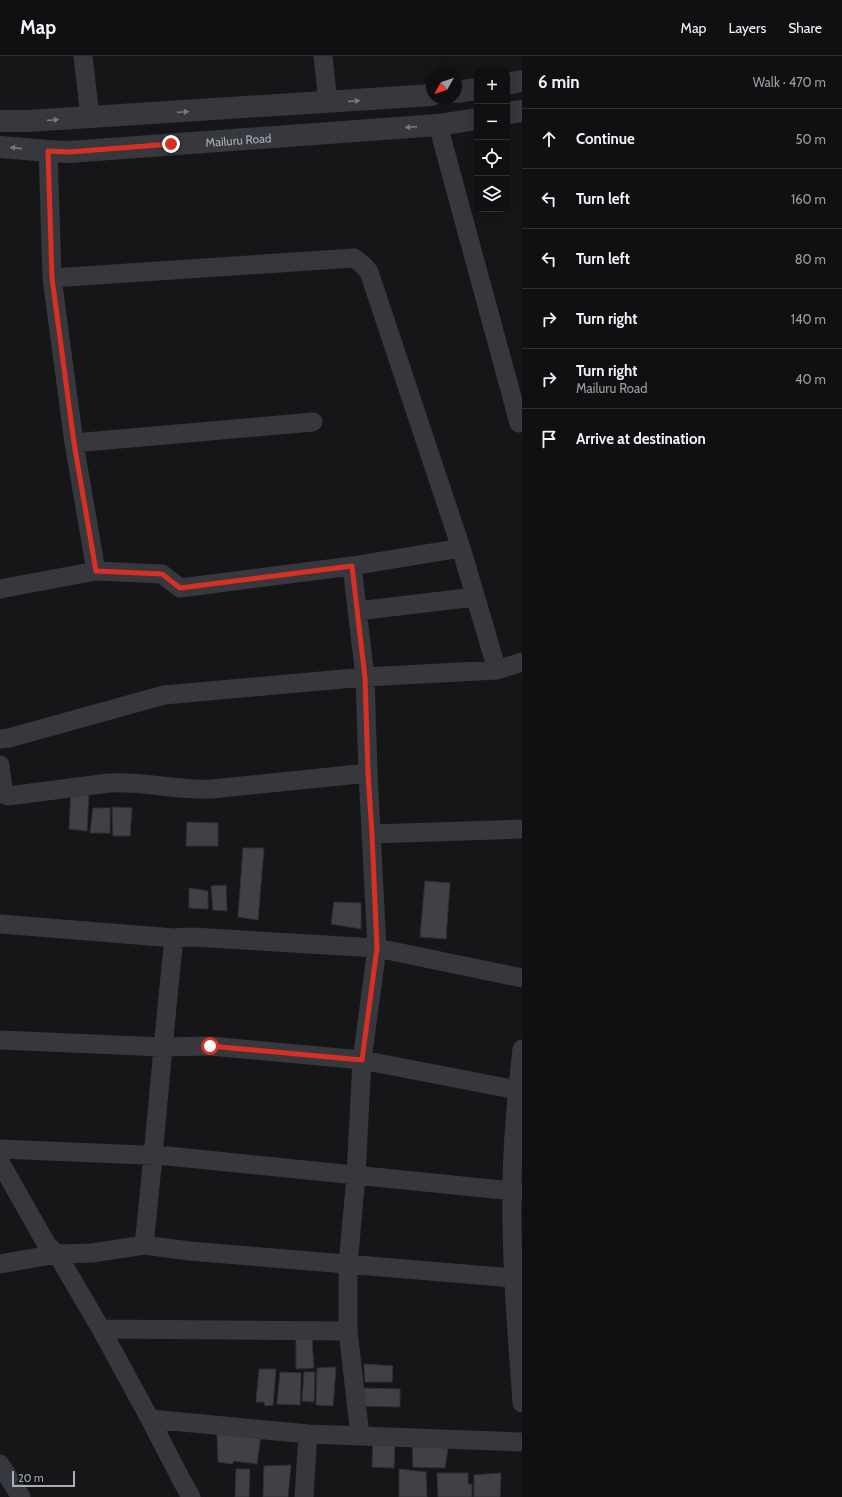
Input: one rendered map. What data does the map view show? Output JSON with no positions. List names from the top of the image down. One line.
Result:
{"streets":{"street":["Mailuru Road"]},"scale_bar":"20 m","north":"bottom left","page":{"header":"Map","nav":["Map","Layers","Share"],"heading":["6 min","Walk · 470 m"],"map_buttons":["+","−"],"list":[["Continue","50 m"],["Turn left","160 m"],["Turn left","80 m"],["Turn right","140 m"],["Turn right","Mailuru Road","40 m"],"Arrive at destination"],"scale":"20 m"}}
